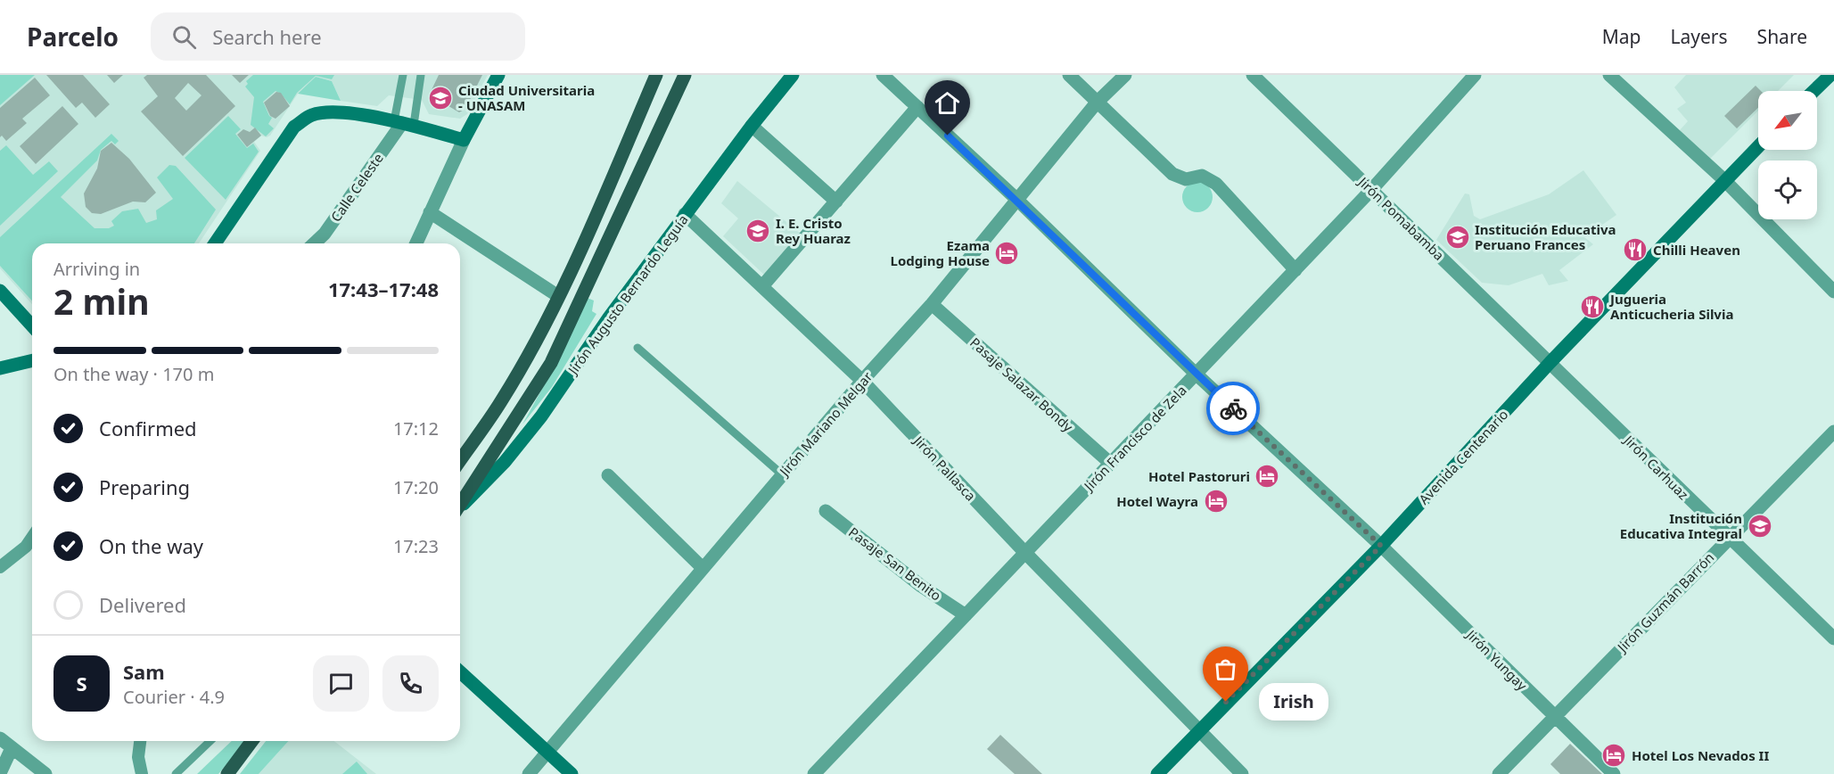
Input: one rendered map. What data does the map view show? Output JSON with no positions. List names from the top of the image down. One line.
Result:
{"streets":{"main road":["Jirón Augusto Bernardo Leguía","Avenida Centenario"],"street":["Calle Celeste","Jirón Pomabamba","Pasaje Salazar Bondy","Jirón Mariano Melgar","Jirón Francisco de Zela","Jirón Carhuaz","Jirón Pallasca","Pasaje San Benito","Jirón Guzmán Barrón","Jirón Yungay"]},"crossings":[["Jirón Pomabamba","Jirón Francisco de Zela"],["Jirón Pomabamba","Avenida Centenario"],["Jirón Pomabamba","Jirón Carhuaz"],["Jirón Augusto Bernardo Leguía","Jirón Pallasca"],["Pasaje Salazar Bondy","Jirón Mariano Melgar"],["Pasaje Salazar Bondy","Jirón Francisco de Zela"],["Jirón Mariano Melgar","Jirón Pallasca"],["Jirón Mariano Melgar","Jirón Yungay"],["Jirón Francisco de Zela","Jirón Pallasca"],["Jirón Francisco de Zela","Pasaje San Benito"],["Jirón Francisco de Zela","Jirón Yungay"],["Avenida Centenario","Jirón Carhuaz"],["Avenida Centenario","Jirón Pallasca"],["Avenida Centenario","Jirón Yungay"],["Jirón Carhuaz","Jirón Guzmán Barrón"],["Jirón Guzmán Barrón","Jirón Yungay"]],"places":{"school or university":["Ciudad Universitaria - UNASAM","I. E. Cristo Rey Huaraz","Institución Educativa Peruano Frances","Institución Educativa Integral"],"restaurant":["Chilli Heaven","Jugueria Anticucheria Silvia"],"hotel":["Ezama Lodging House","Hotel Pastoruri","Hotel Wayra","Hotel Los Nevados II"],"other":["Irish"]},"north":"bottom left","page":{"header":"Parcelo","search":"Search here","nav":["Map","Layers","Share"],"heading":["2 min","Arriving in","17:43–17:48"],"panel":["Sam","Courier · 4.9"],"bar":"On the way · 170 m","list":[["Confirmed","17:12"],["Preparing","17:20"],["On the way","17:23"],"Delivered"],"round":"S","bubble":"Irish"}}
